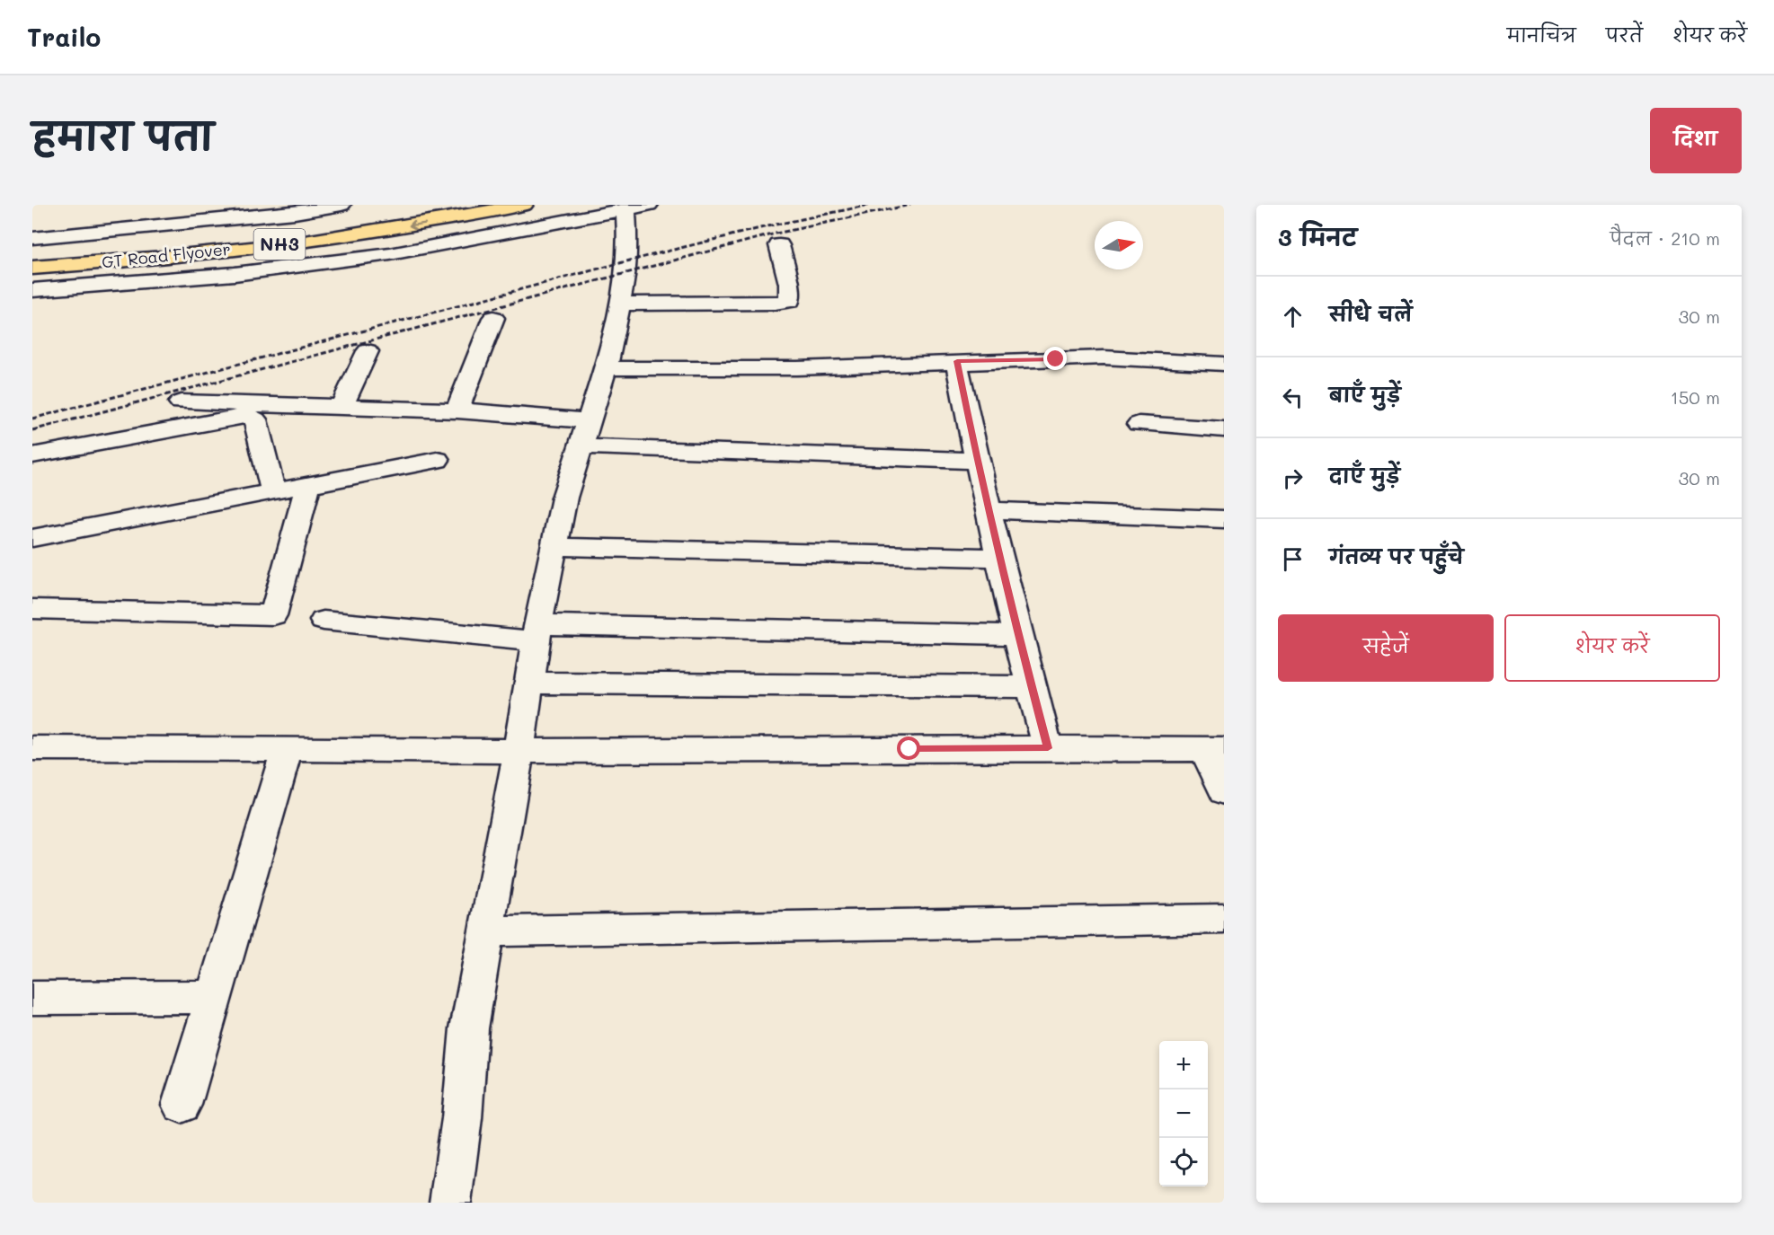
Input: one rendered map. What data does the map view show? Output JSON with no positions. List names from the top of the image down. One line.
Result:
{"streets":{"highway":["NH3","GT Road Flyover"]},"north":"right","page":{"header":"Trailo","nav":["मानचित्र","परतें","शेयर करें"],"title":"हमारा पता","buttons":["दिशा",["सहेजें","शेयर करें"]],"heading":["3 मिनट","पैदल · 210 m"],"list":[["सीधे चलें","30 m"],["बाएँ मुड़ें","150 m"],["दाएँ मुड़ें","30 m"],"गंतव्य पर पहुँचे"],"map_buttons":["+","−"]}}
